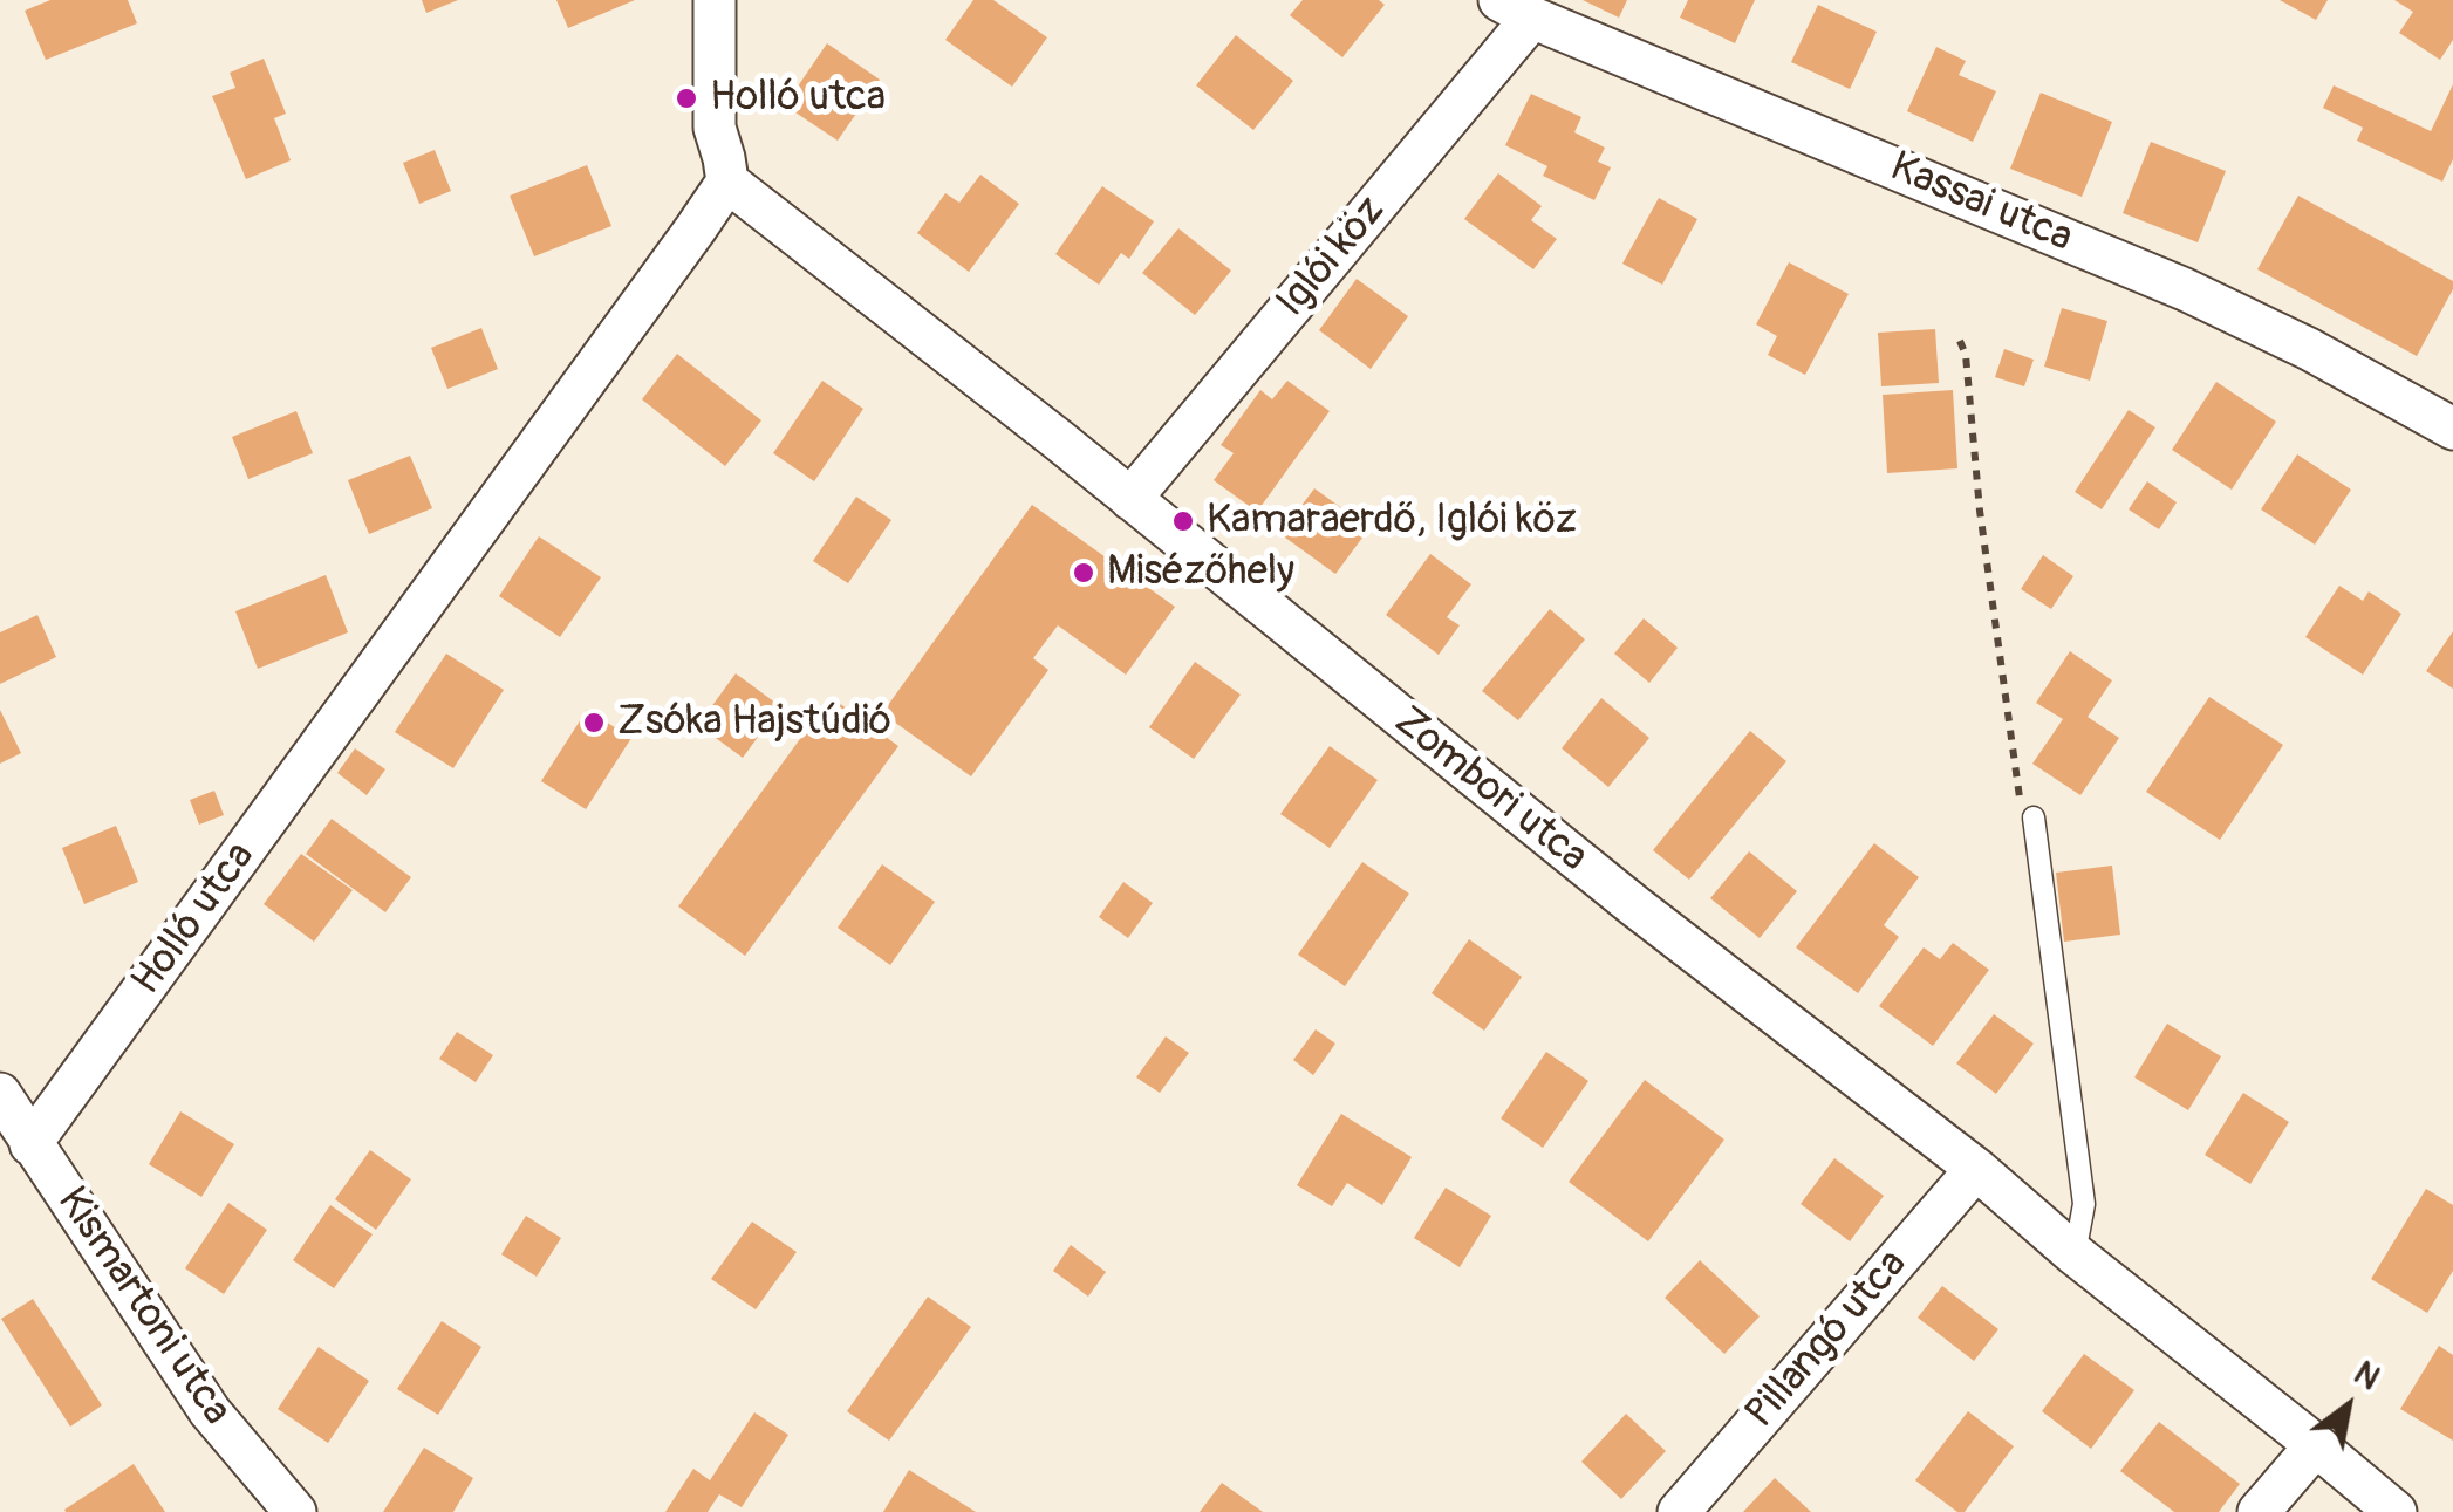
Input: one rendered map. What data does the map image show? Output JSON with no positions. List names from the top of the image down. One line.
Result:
{"streets":{"street":["Kassai utca","Iglói köz","Zombori utca","Holló utca","Kismartoni utca","Pillangó utca"]},"crossings":[["Kassai utca","Iglói köz"],["Iglói köz","Zombori utca"],["Zombori utca","Holló utca"],["Zombori utca","Pillangó utca"],["Holló utca","Kismartoni utca"]],"places":["Holló utca","Kamaraerdő, Iglói köz","Misézőhely","Zsóka Hajstúdió"],"north":"top right"}
